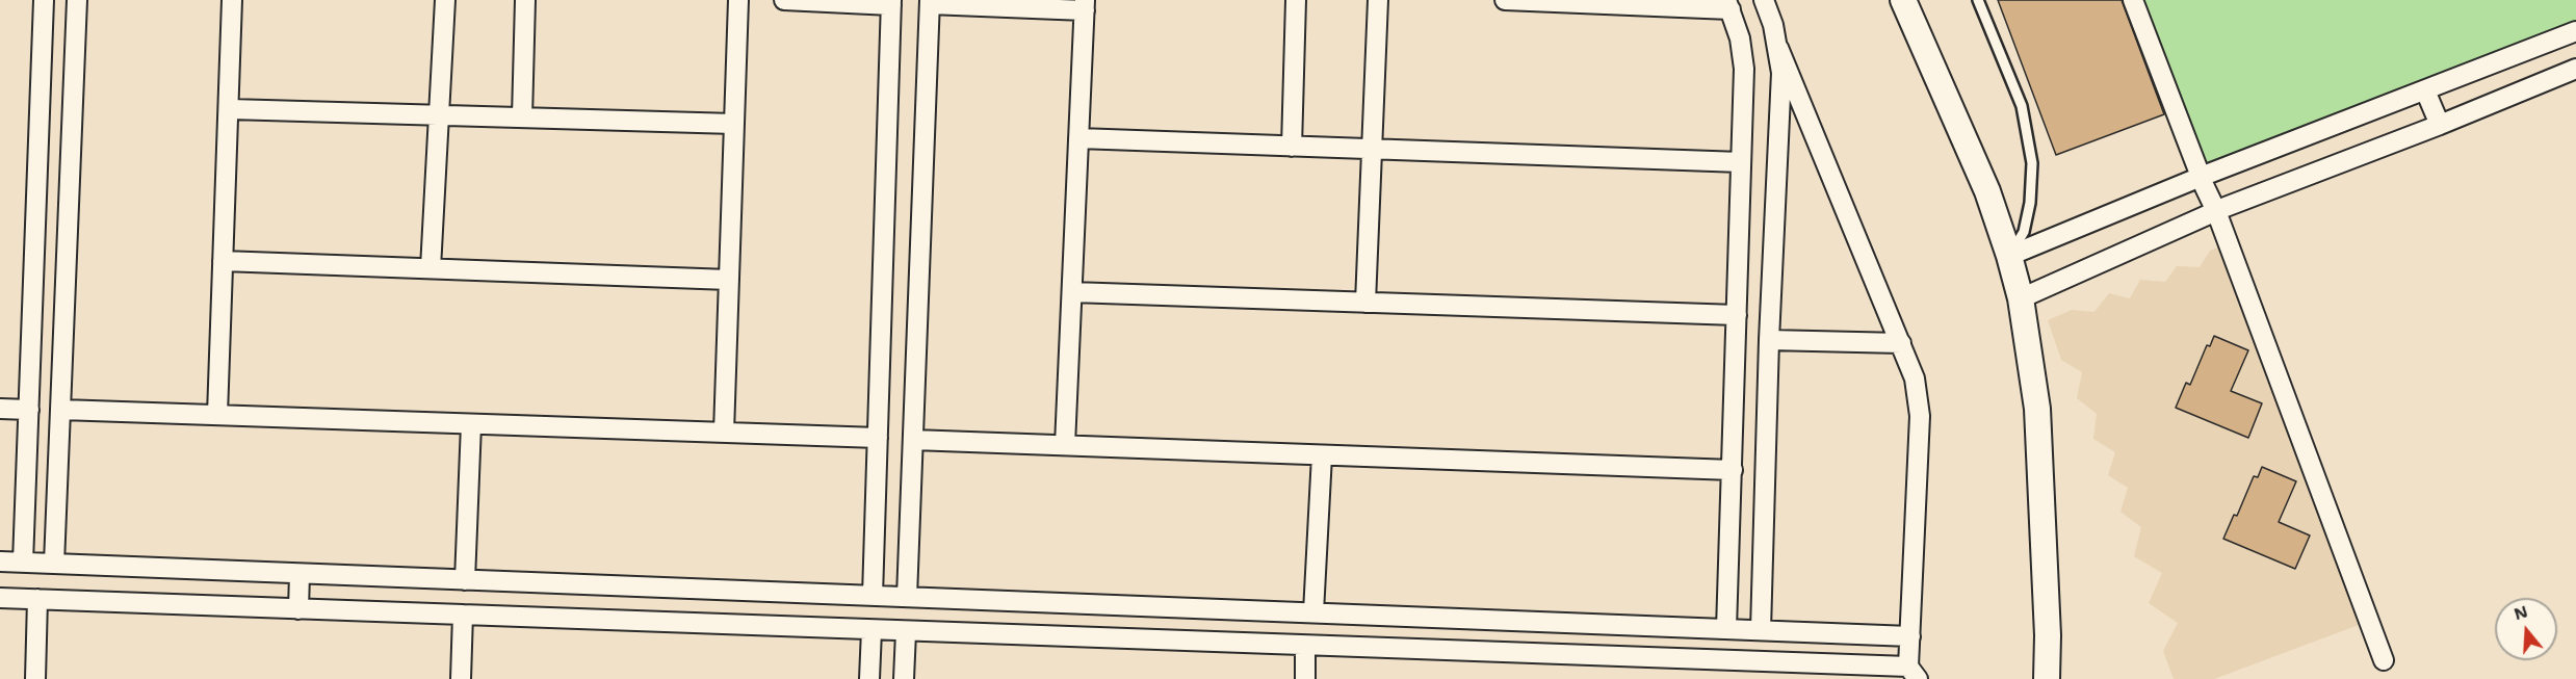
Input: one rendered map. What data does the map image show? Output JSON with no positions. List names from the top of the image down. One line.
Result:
{"north":"top"}
